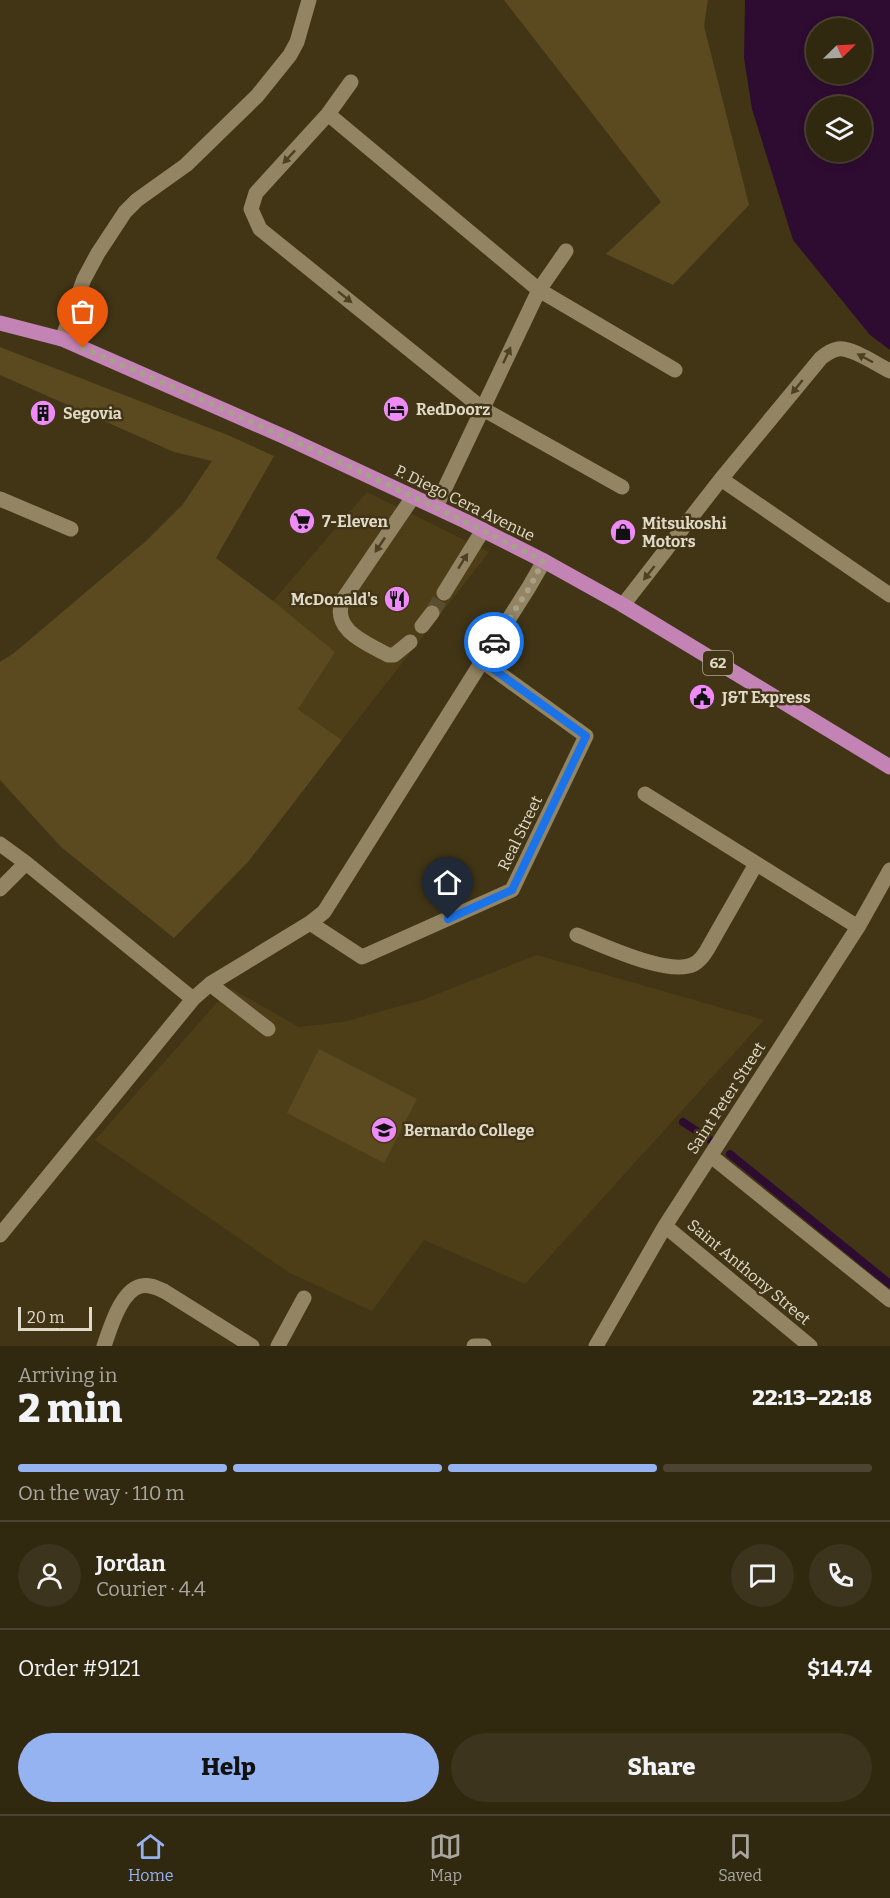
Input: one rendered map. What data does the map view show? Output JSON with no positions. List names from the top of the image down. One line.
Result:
{"streets":{"main road":["P. Diego Cera Avenue","62"],"street":["Real Street","Saint Peter Street","Saint Anthony Street"]},"crossings":[["Saint Peter Street","Saint Anthony Street"]],"places":{"hotel":["RedDoorz"],"building":["Segovia"],"supermarket":["7-Eleven"],"shop":["Mitsukoshi Motors"],"restaurant":["McDonald's"],"public building":["J&T Express"],"school or university":["Bernardo College"]},"scale_bar":"20 m","north":"top right","page":{"scale":"20 m","heading":["2 min","Arriving in","22:13–22:18"],"panel":["Jordan","Courier · 4.4","Order #9121","$14.74"],"bar":"On the way · 110 m","buttons":["Help","Share"],"tabs":["Home","Map","Saved"]}}
